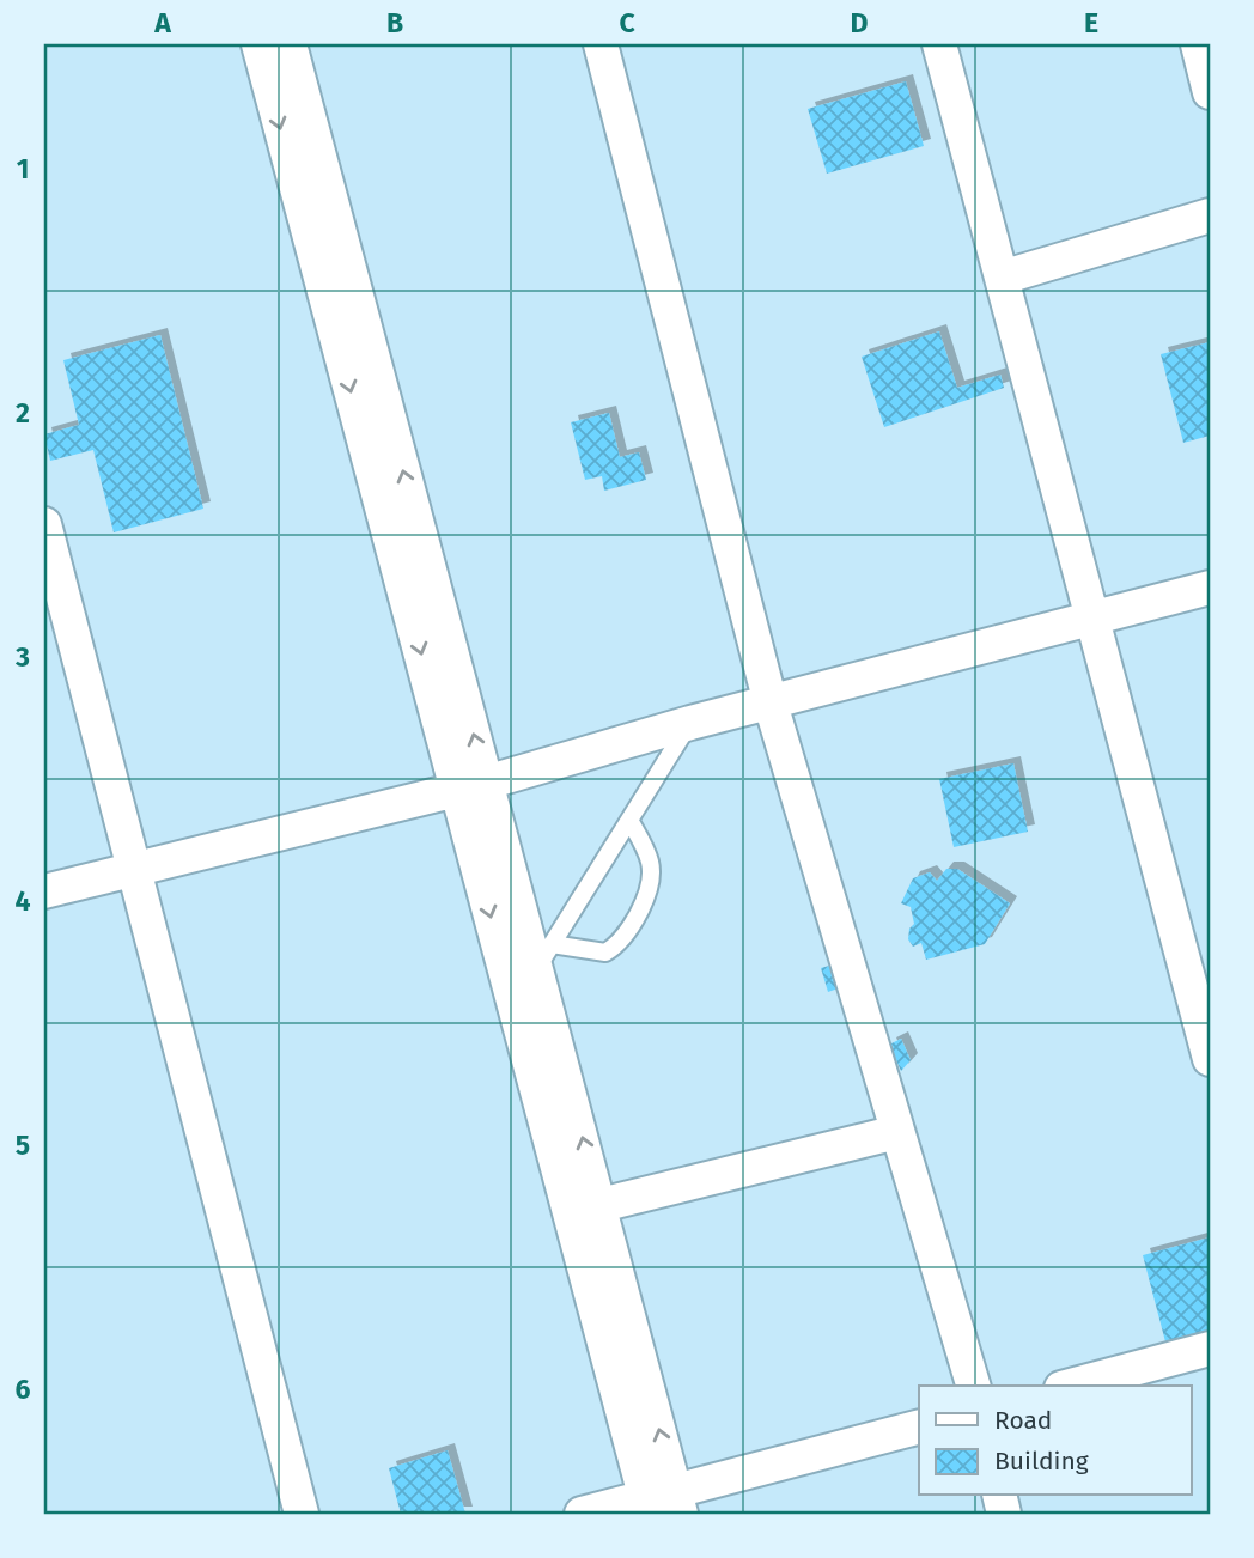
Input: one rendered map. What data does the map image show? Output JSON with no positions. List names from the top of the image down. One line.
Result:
{"legend":["Road","Building"],"grid":{"columns":["A","B","C","D","E"],"rows":["1","2","3","4","5","6"]}}
